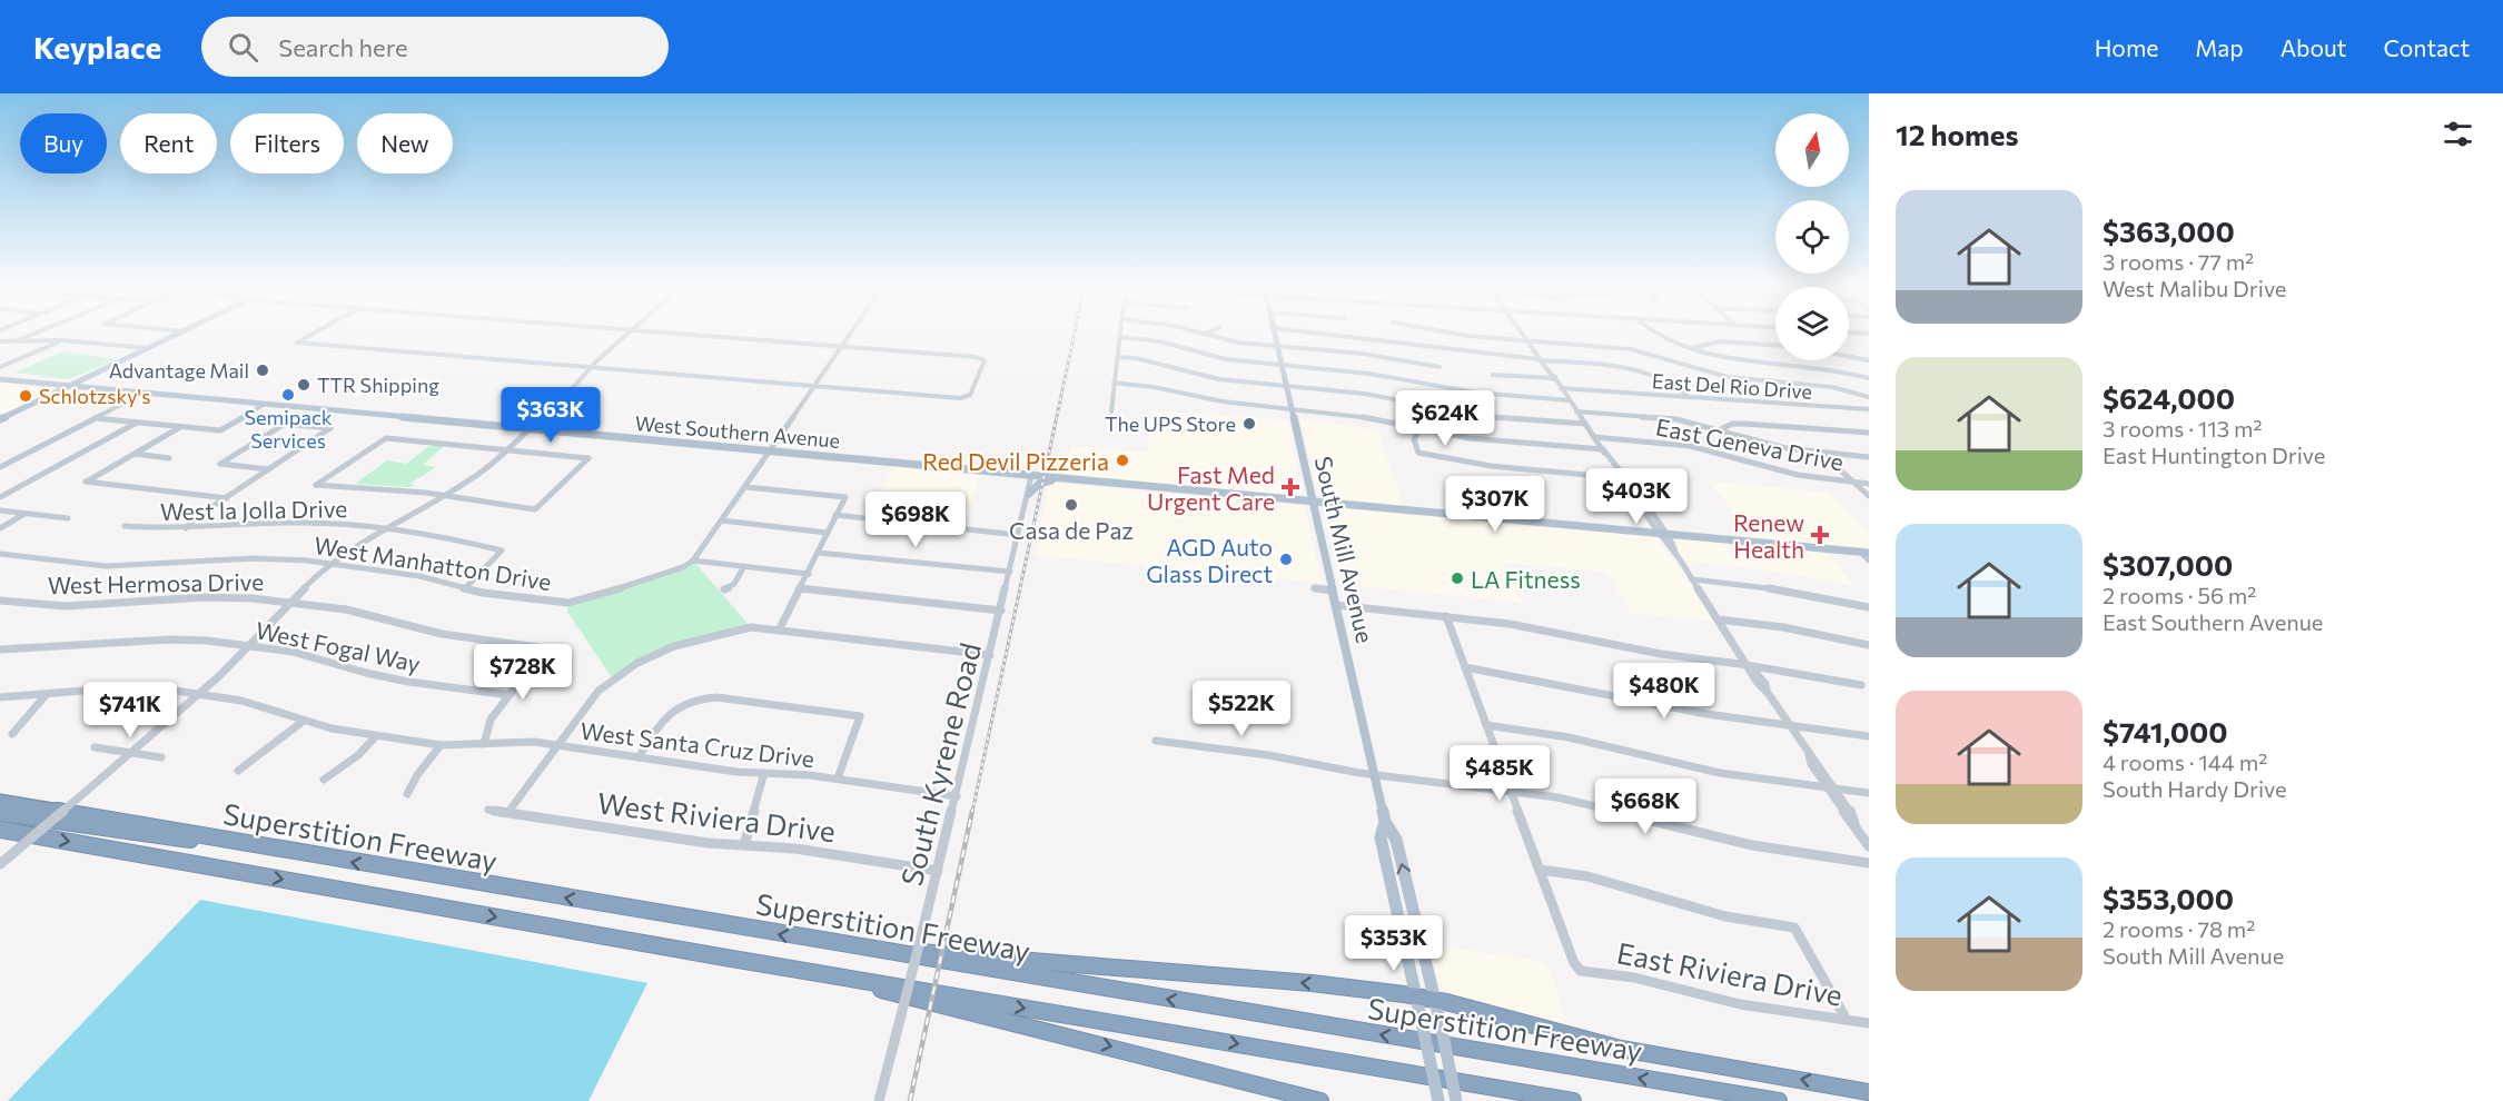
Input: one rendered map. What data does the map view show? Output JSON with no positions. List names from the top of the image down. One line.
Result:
{"streets":{"highway":["Superstition Freeway"],"main road":["West Southern Avenue","South Mill Avenue"],"street":["East Del Rio Drive","East Geneva Drive","West la Jolla Drive","West Manhatton Drive","West Hermosa Drive","West Fogal Way","West Santa Cruz Drive","South Kyrene Road","West Riviera Drive","East Riviera Drive"]},"crossings":[["West Southern Avenue","South Mill Avenue"],["West Southern Avenue","South Kyrene Road"],["West la Jolla Drive","West Manhatton Drive"],["West Hermosa Drive","West Fogal Way"],["West Santa Cruz Drive","South Kyrene Road"],["South Kyrene Road","West Riviera Drive"]],"places":{"other":["Advantage Mail","TTR Shipping","Semipack Services","Schlotzsky's","The UPS Store","Red Devil Pizzeria","Casa de Paz","AGD Auto Glass Direct","LA Fitness"],"health":["Fast Med Urgent Care","Renew Health"]},"north":"top","page":{"header":"Keyplace","search":"Search here","nav":["Home","Map","About","Contact"],"heading":"12 homes","chip":["Buy","Rent","Filters","New"],"list":[{"name":"$363,000","note":"3 rooms · 77 m² · West Malibu Drive"},{"name":"$624,000","note":"3 rooms · 113 m² · East Huntington Drive"},{"name":"$307,000","note":"2 rooms · 56 m² · East Southern Avenue"},{"name":"$741,000","note":"4 rooms · 144 m² · South Hardy Drive"},{"name":"$353,000","note":"2 rooms · 78 m² · South Mill Avenue"}],"price":["$363K","$624K","$403K","$307K","$698K","$728K","$480K","$522K","$741K","$485K","$668K","$353K"]}}
